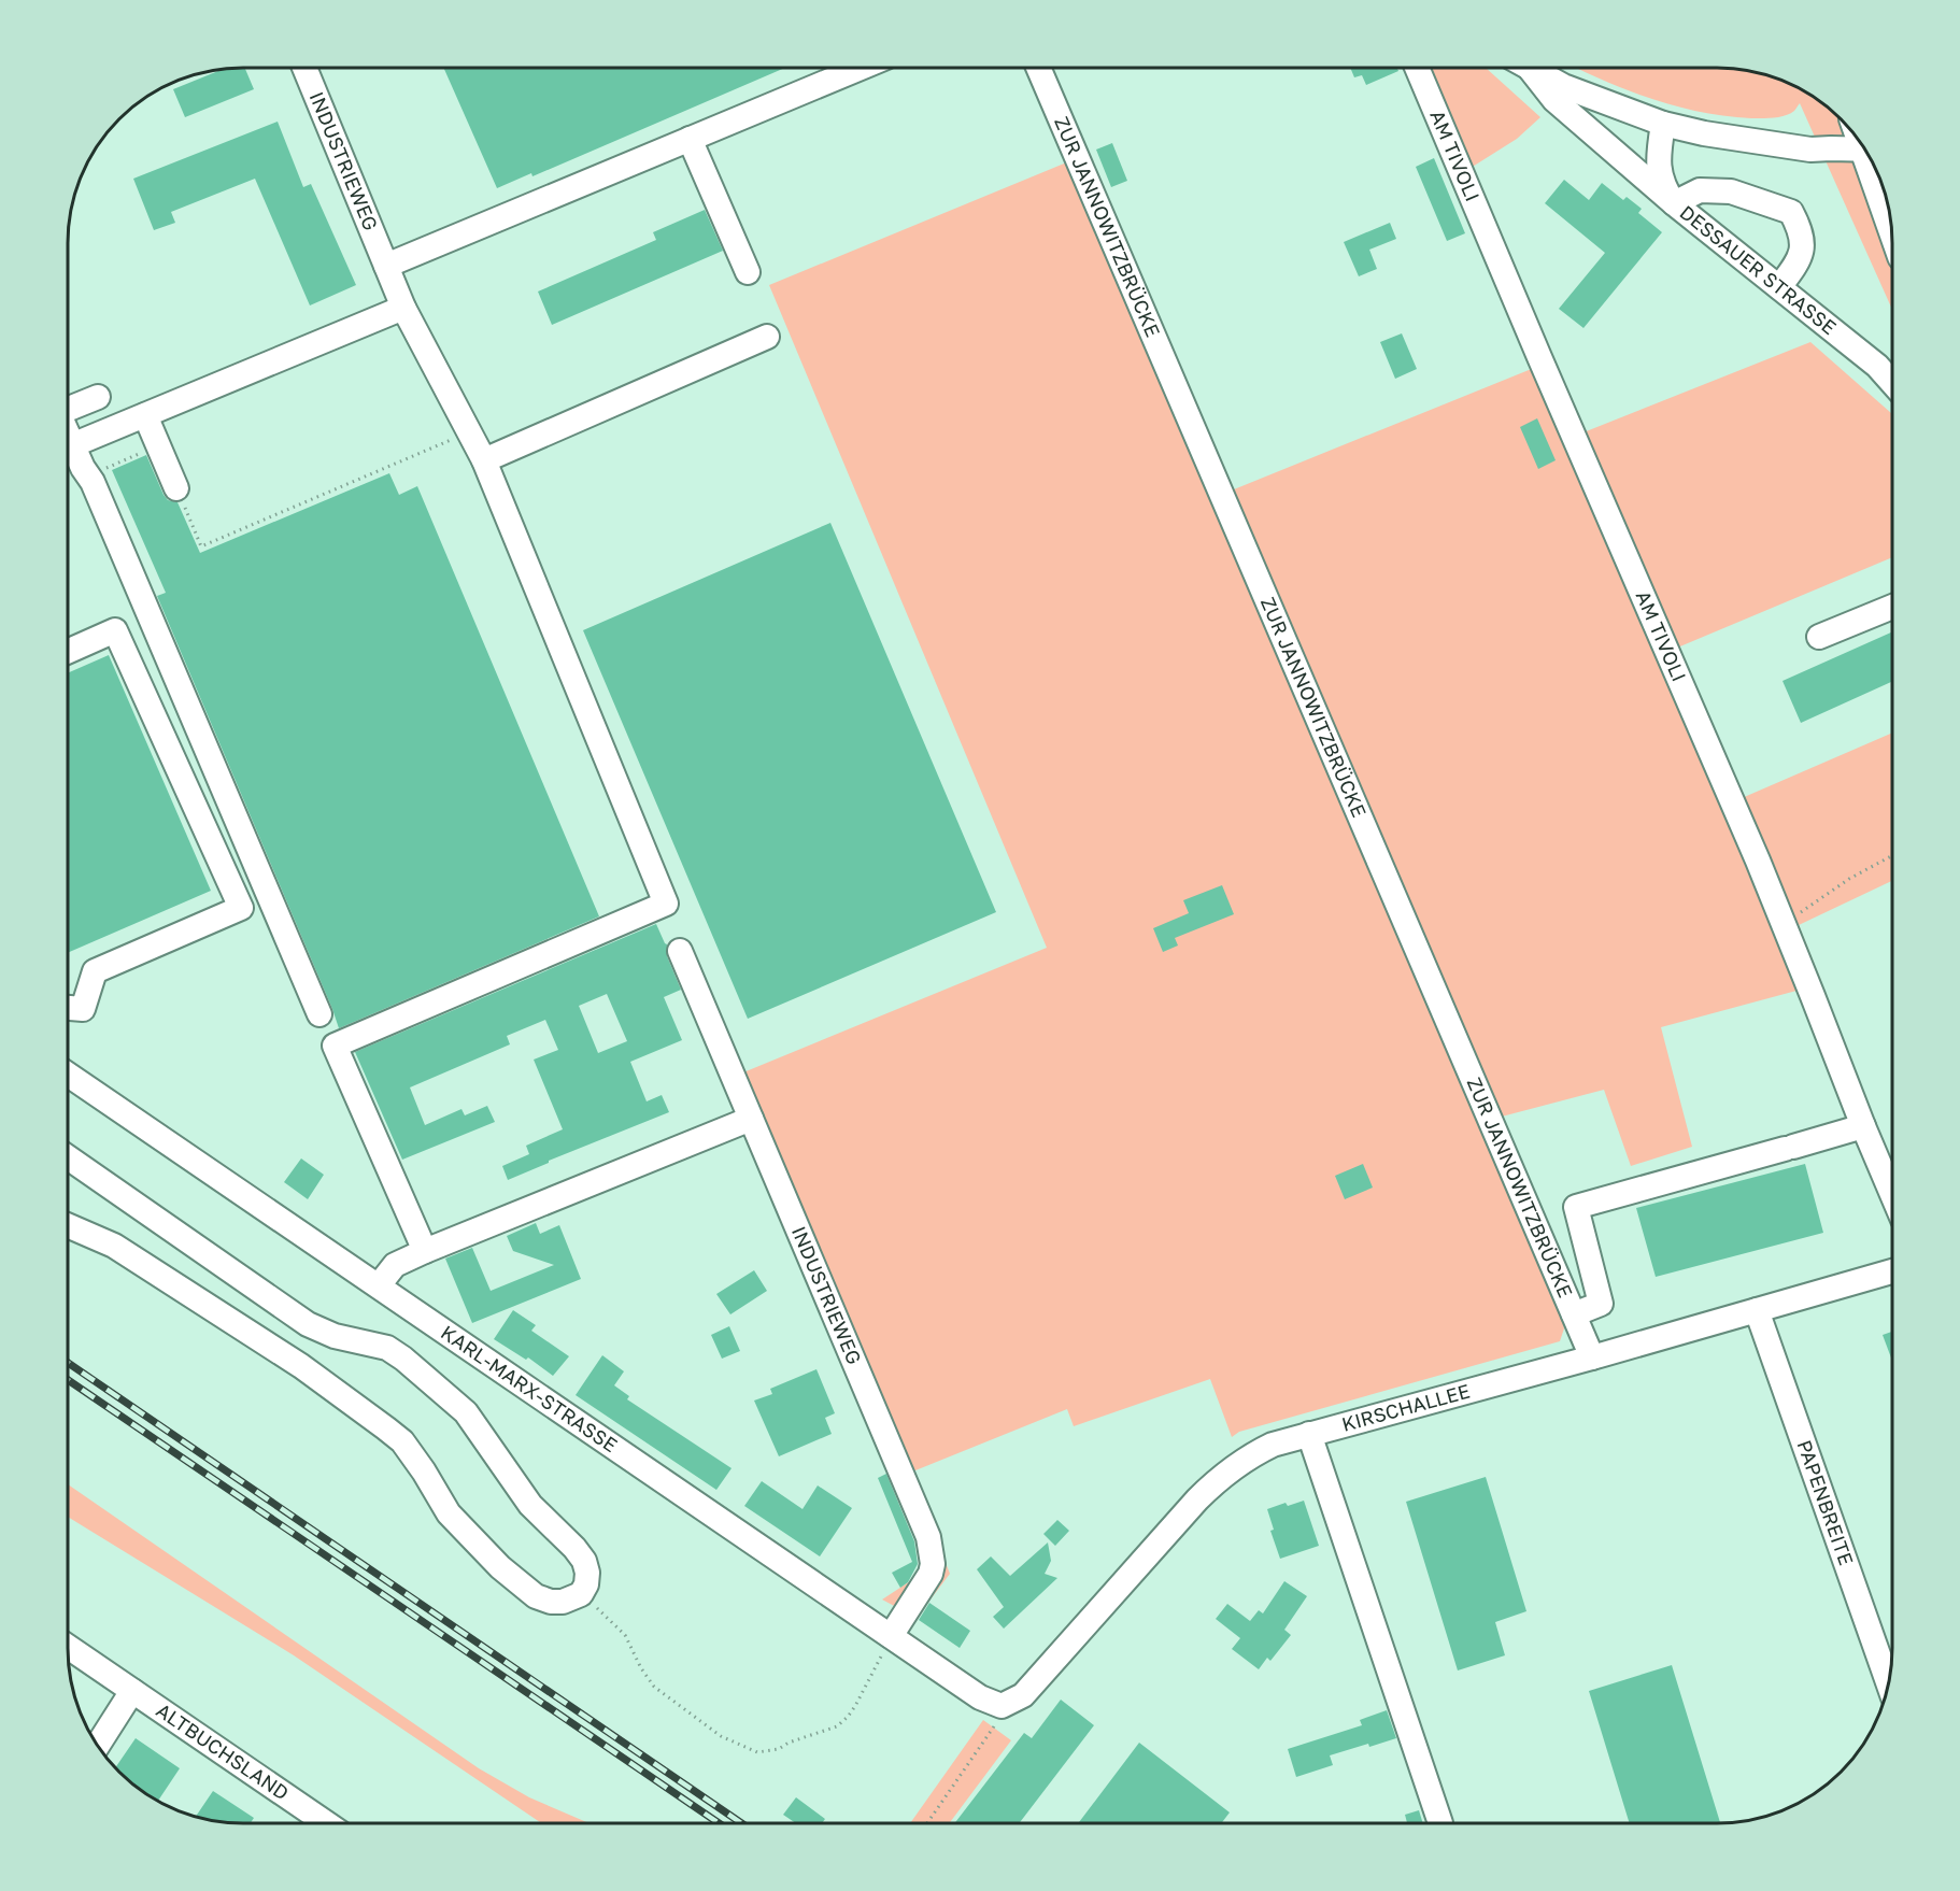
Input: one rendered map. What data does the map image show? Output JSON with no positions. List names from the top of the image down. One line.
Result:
{"streets":{"street":["AM TIVOLI","INDUSTRIEWEG","ZUR JANNOWITZBRÜCKE","DESSAUER STRASSE","KARL-MARX-STRASSE","KIRSCHALLEE","PAPENBREITE","ALTBUCHSLAND"]},"crossings":[["INDUSTRIEWEG","KARL-MARX-STRASSE"],["ZUR JANNOWITZBRÜCKE","KIRSCHALLEE"],["KARL-MARX-STRASSE","KIRSCHALLEE"],["KIRSCHALLEE","PAPENBREITE"]]}
